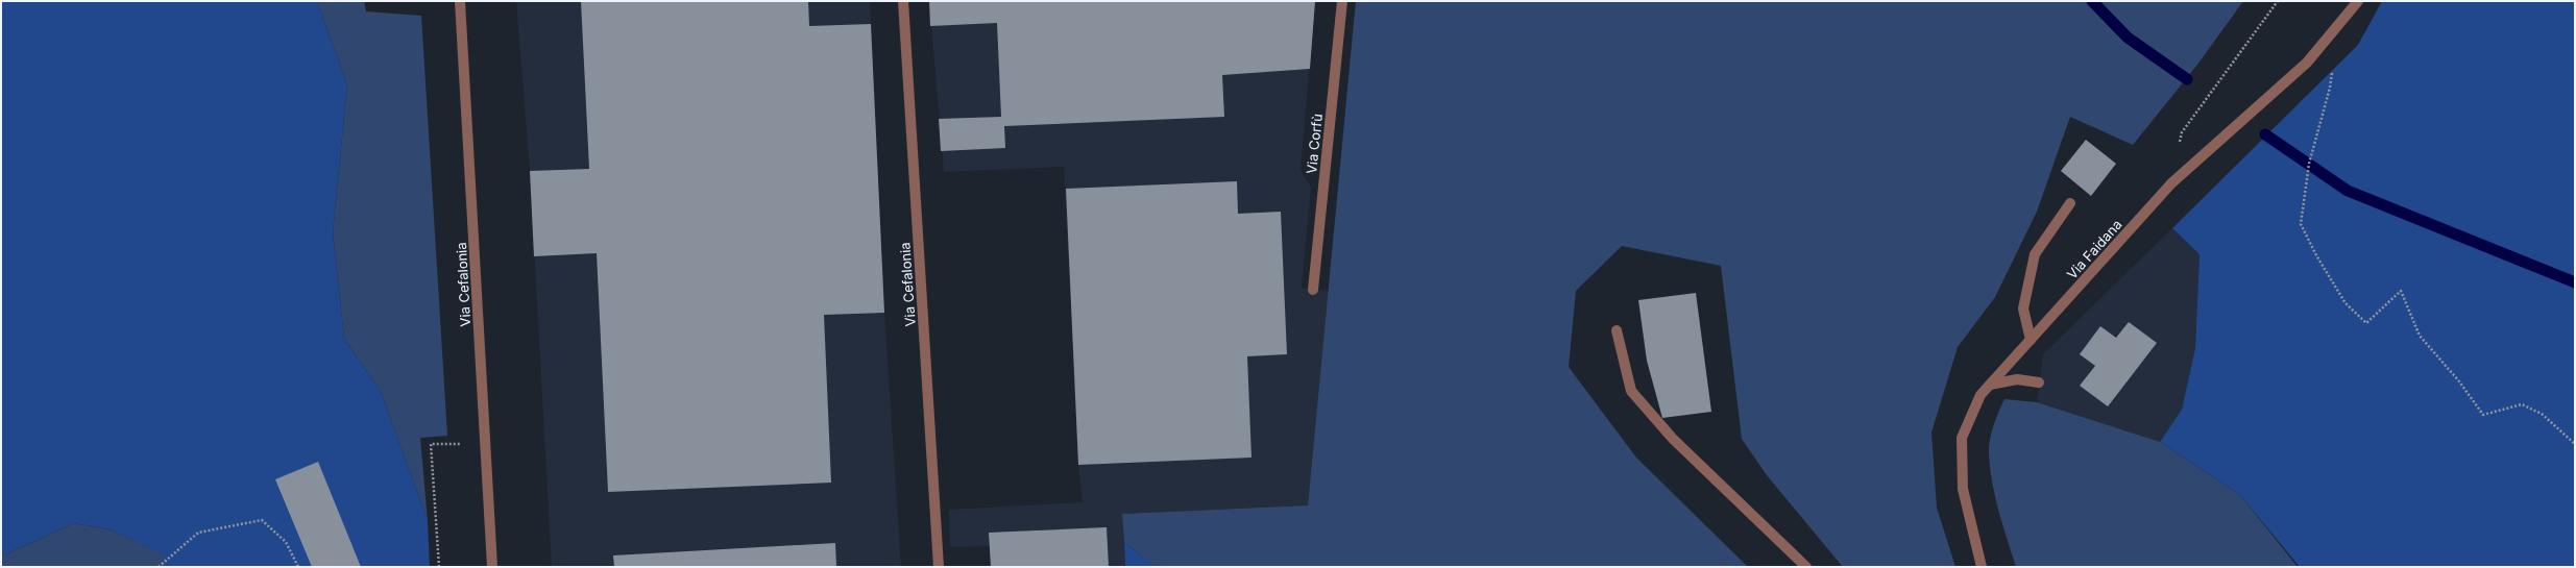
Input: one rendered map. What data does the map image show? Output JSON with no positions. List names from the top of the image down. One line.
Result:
{"streets":{"street":["Via Corfù","Via Faidana","Via Cefalonia"]}}
